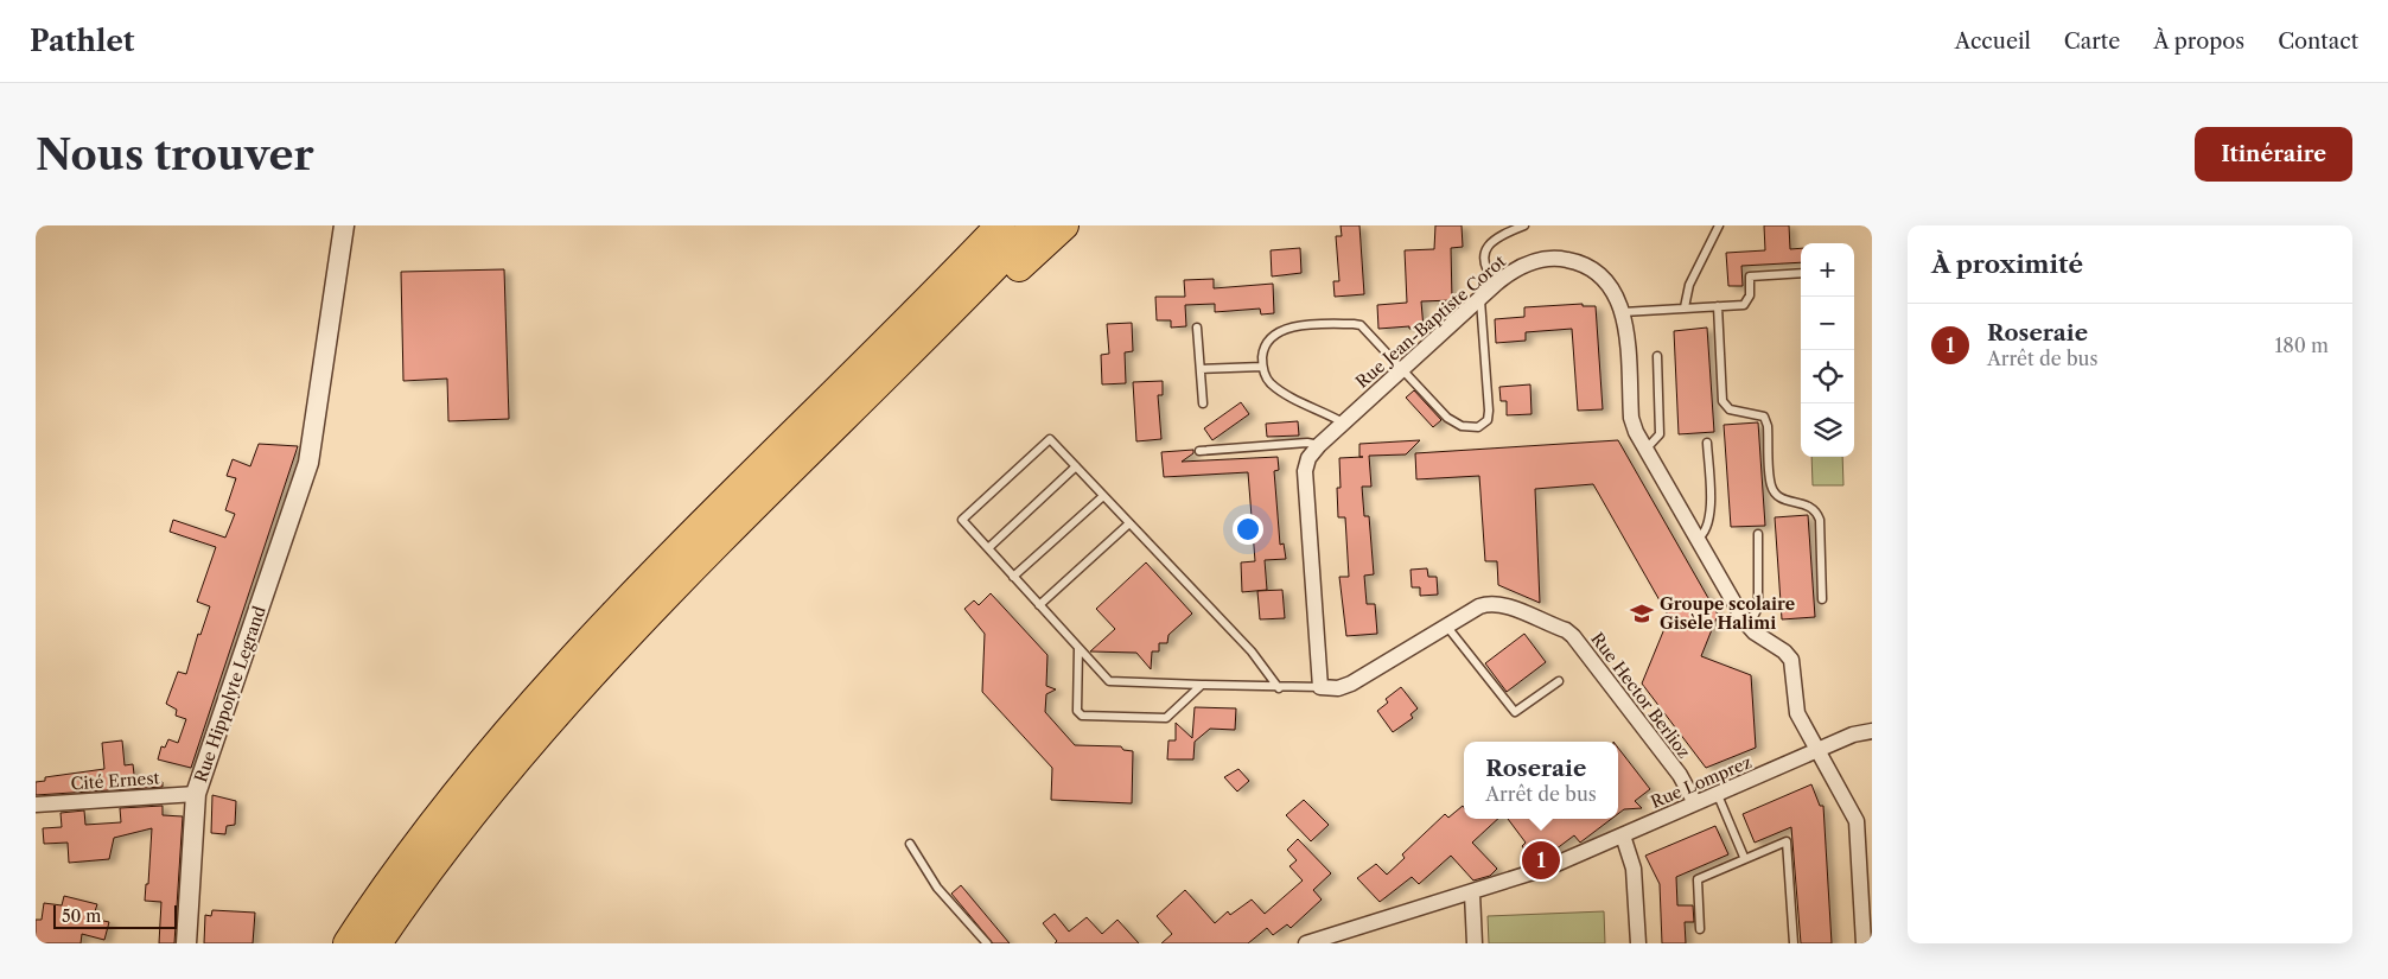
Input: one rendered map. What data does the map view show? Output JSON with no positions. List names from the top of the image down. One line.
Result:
{"streets":{"street":["Rue Jean-Baptiste Corot","Rue Hippolyte Legrand","Rue Hector Berlioz","Cité Ernest","Rue Lomprez"]},"crossings":[["Rue Jean-Baptiste Corot","Rue Hector Berlioz"],["Rue Jean-Baptiste Corot","Rue Lomprez"],["Rue Hippolyte Legrand","Cité Ernest"],["Rue Hector Berlioz","Rue Lomprez"]],"places":{"school or university":["Groupe scolaire Gisèle Halimi"]},"scale_bar":"50 m","page":{"header":"Pathlet","nav":["Accueil","Carte","À propos","Contact"],"buttons":"Itinéraire","title":"Nous trouver","heading":"À proximité","map_buttons":["+","−"],"list":[{"mark":"1","name":"Roseraie","note":"Arrêt de bus","value":"180 m"}],"popup":["Roseraie","Arrêt de bus"],"pins":"1","scale":"50 m"}}
